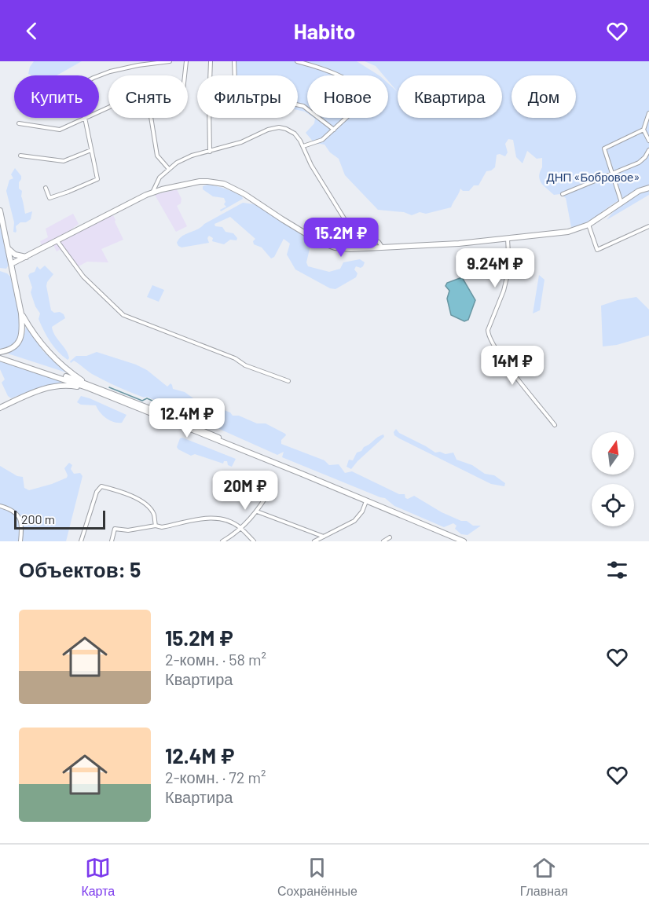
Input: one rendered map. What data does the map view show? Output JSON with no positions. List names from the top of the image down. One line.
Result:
{"parks":["ДНП «Бобровое»"],"scale_bar":"200 m","north":"top","page":{"header":"Habito","chip":["Купить","Снять","Фильтры","Новое","Квартира","Дом"],"price":["15.2M ₽","9.24M ₽","14M ₽","12.4M ₽","20M ₽"],"scale":"200 m","heading":"Объектов: 5","list":[{"name":"15.2M ₽","note":"2-комн. · 58 m² · Квартира"},{"name":"12.4M ₽","note":"2-комн. · 72 m² · Квартира"}],"tabs":["Карта","Сохранённые","Главная"]}}
